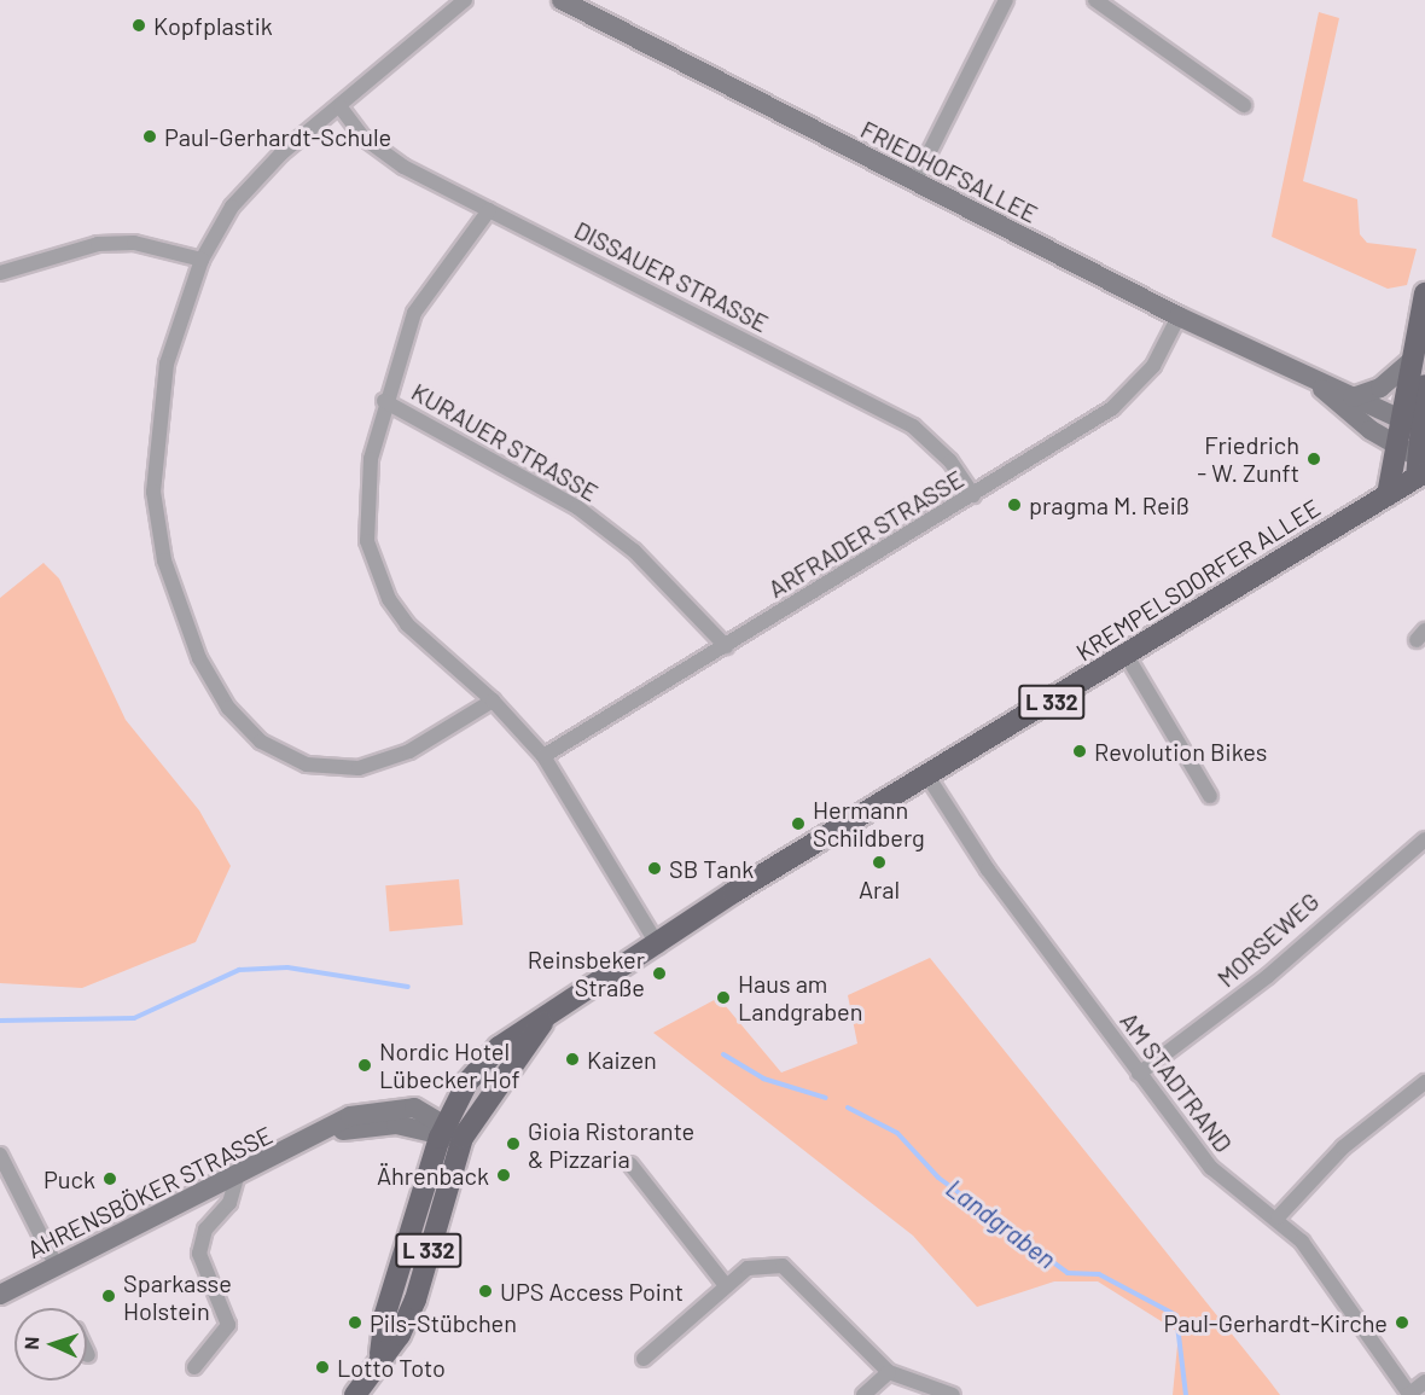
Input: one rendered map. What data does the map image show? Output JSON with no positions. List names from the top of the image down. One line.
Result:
{"streets":{"main road":["KREMPELSDORFER ALLEE","L 332"],"street":["FRIEDHOFSALLEE","DISSAUER STRASSE","KURAUER STRASSE","ARFRADER STRASSE","MORSEWEG","AM STADTRAND","AHRENSBÖKER STRASSE"]},"crossings":[["FRIEDHOFSALLEE","ARFRADER STRASSE"],["FRIEDHOFSALLEE","KREMPELSDORFER ALLEE"],["DISSAUER STRASSE","ARFRADER STRASSE"],["KURAUER STRASSE","ARFRADER STRASSE"],["KREMPELSDORFER ALLEE","L 332"],["KREMPELSDORFER ALLEE","AM STADTRAND"],["L 332","AHRENSBÖKER STRASSE"],["MORSEWEG","AM STADTRAND"]],"water":["Landgraben"],"places":["Kopfplastik","Paul-Gerhardt-Schule","Friedrich - W. Zunft","pragma M. Reiß","Revolution Bikes","Hermann Schildberg","Aral","SB Tank","Reinsbeker Straße","Haus am Landgraben","Kaizen","Nordic Hotel Lübecker Hof","Gioia Ristorante & Pizzaria","Ährenback","Puck","UPS Access Point","Sparkasse Holstein","Pils-Stübchen","Paul-Gerhardt-Kirche","Lotto Toto"],"north":"left"}
